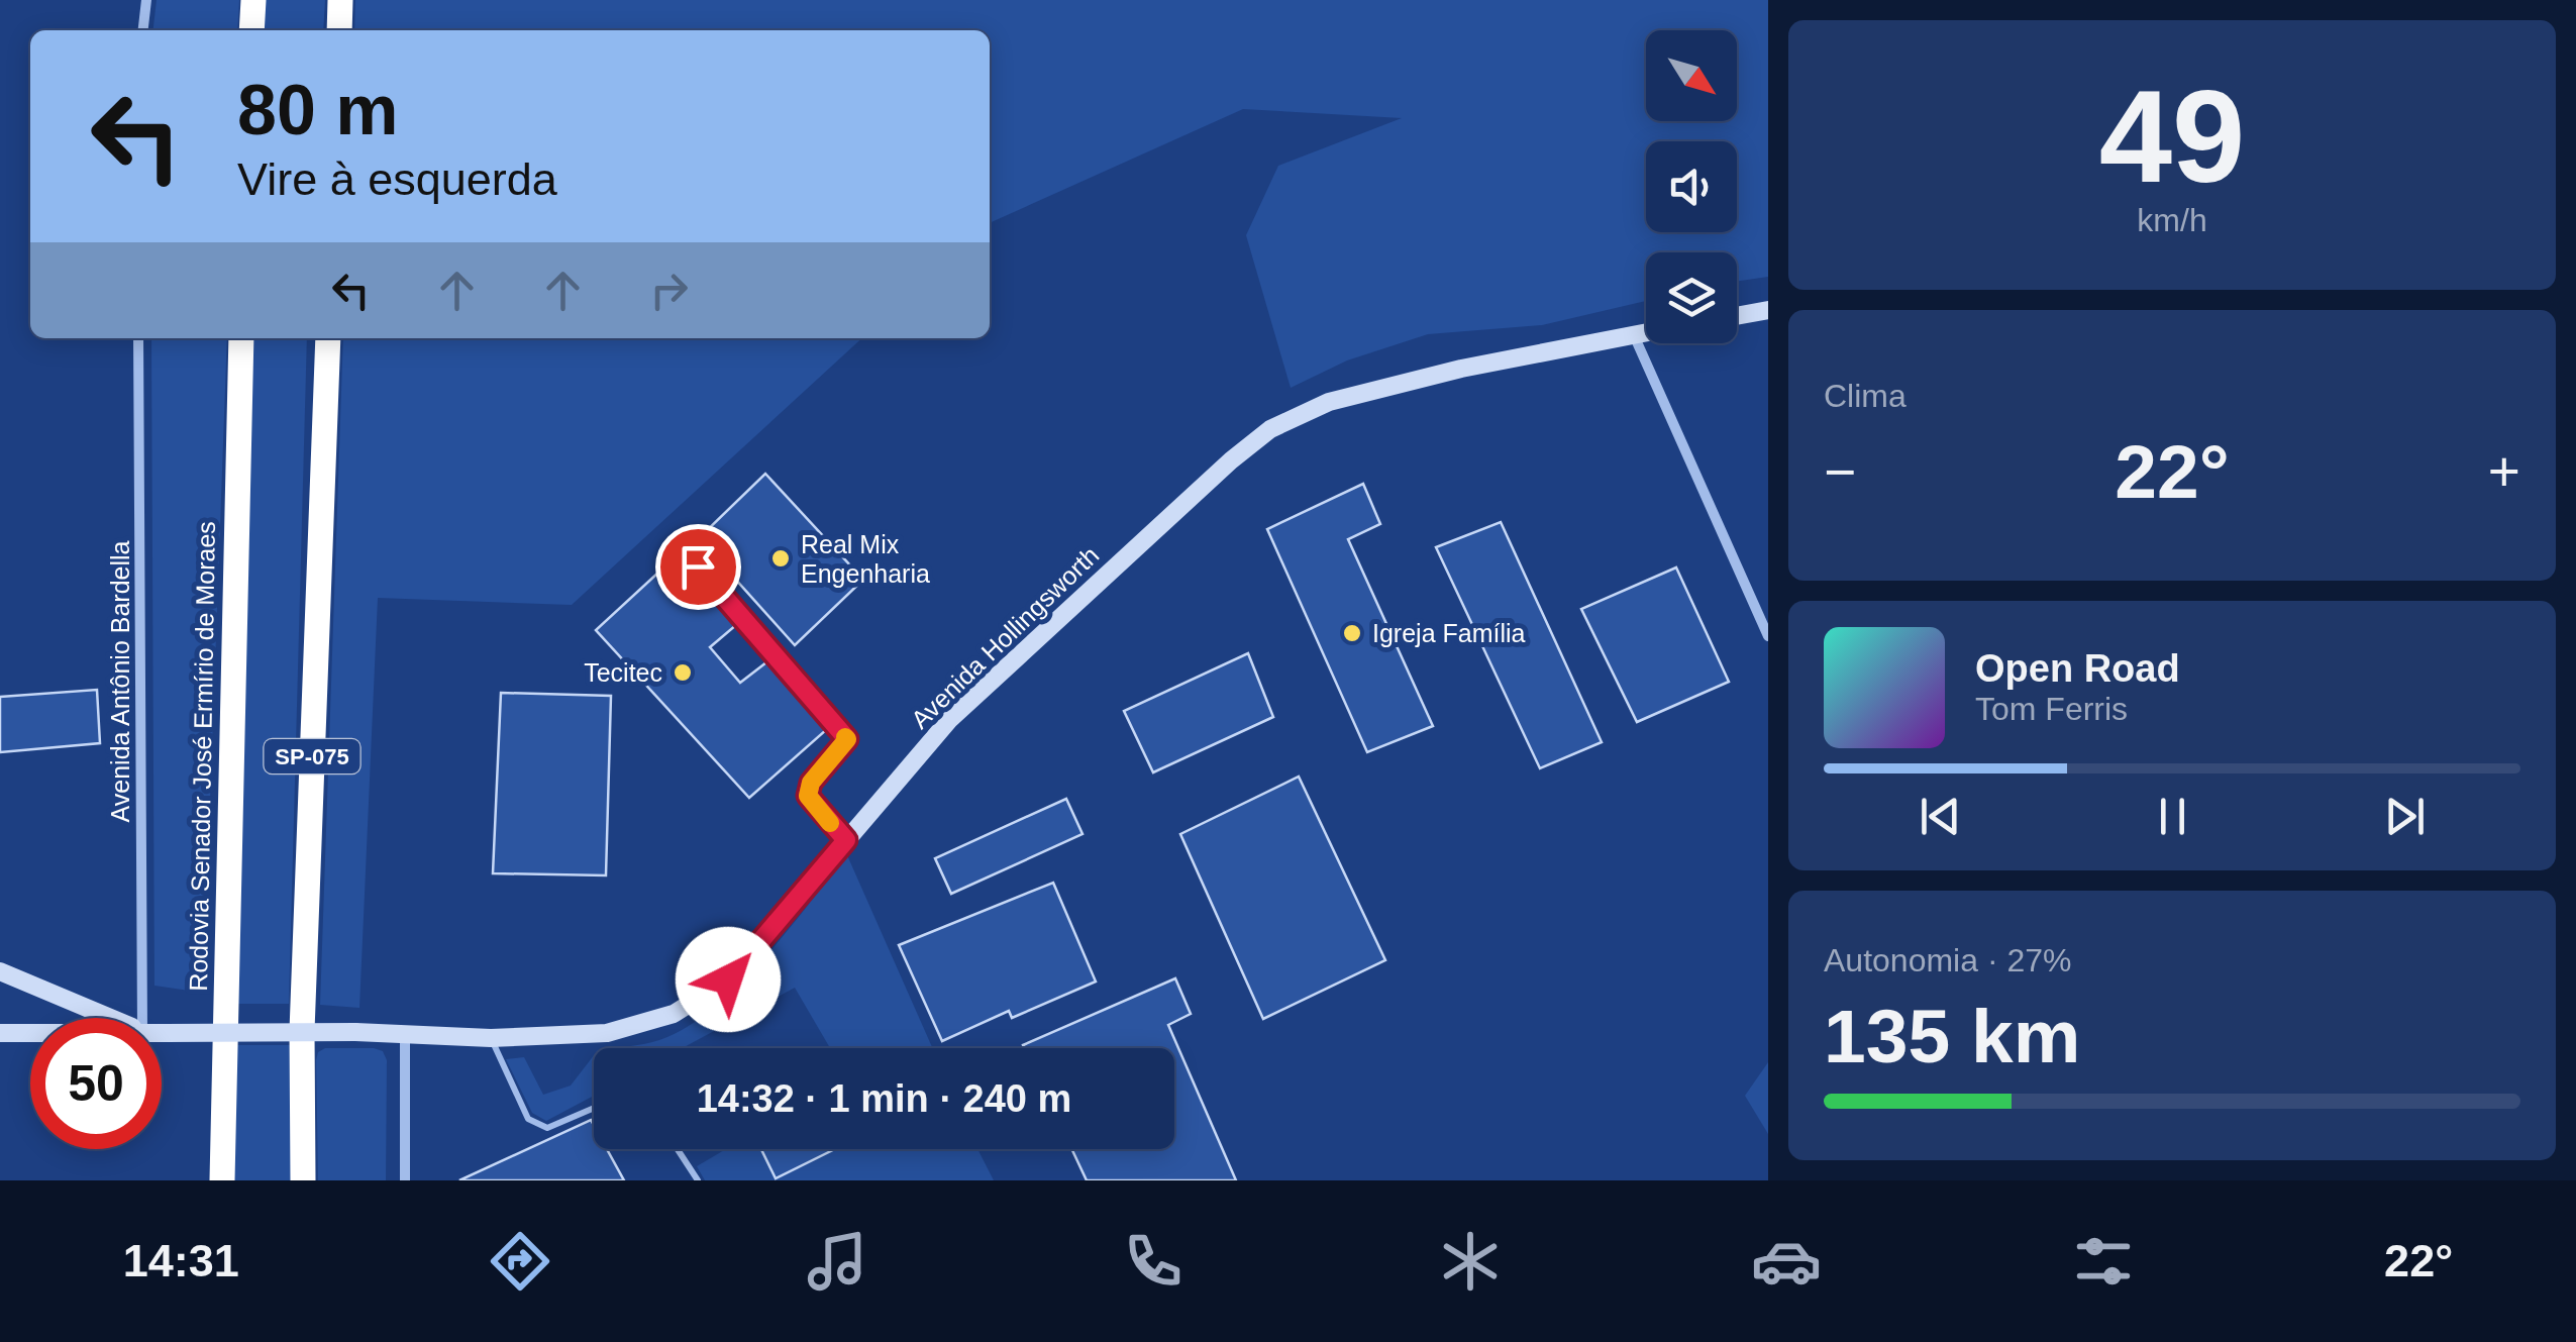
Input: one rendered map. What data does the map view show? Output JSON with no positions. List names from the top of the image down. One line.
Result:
{"streets":{"highway":["Rodovia Senador José Ermírio de Moraes","SP-075"],"main road":["Avenida Hollingsworth"],"street":["Avenida Antônio Bardella"]},"places":["Real Mix Engenharia","Igreja Família","Tecitec"],"north":"bottom right","page":{"tile":[["49","km/h"],"Clima",["Autonomia · 27%","135 km"]],"turn":["80 m","Vire à esquerda"],"heat":["−","22°","+"],"song":["Open Road","Tom Ferris"],"limit":"50","trip":"14:32 · 1 min · 240 m","tabs":["14:31","22°"]}}
